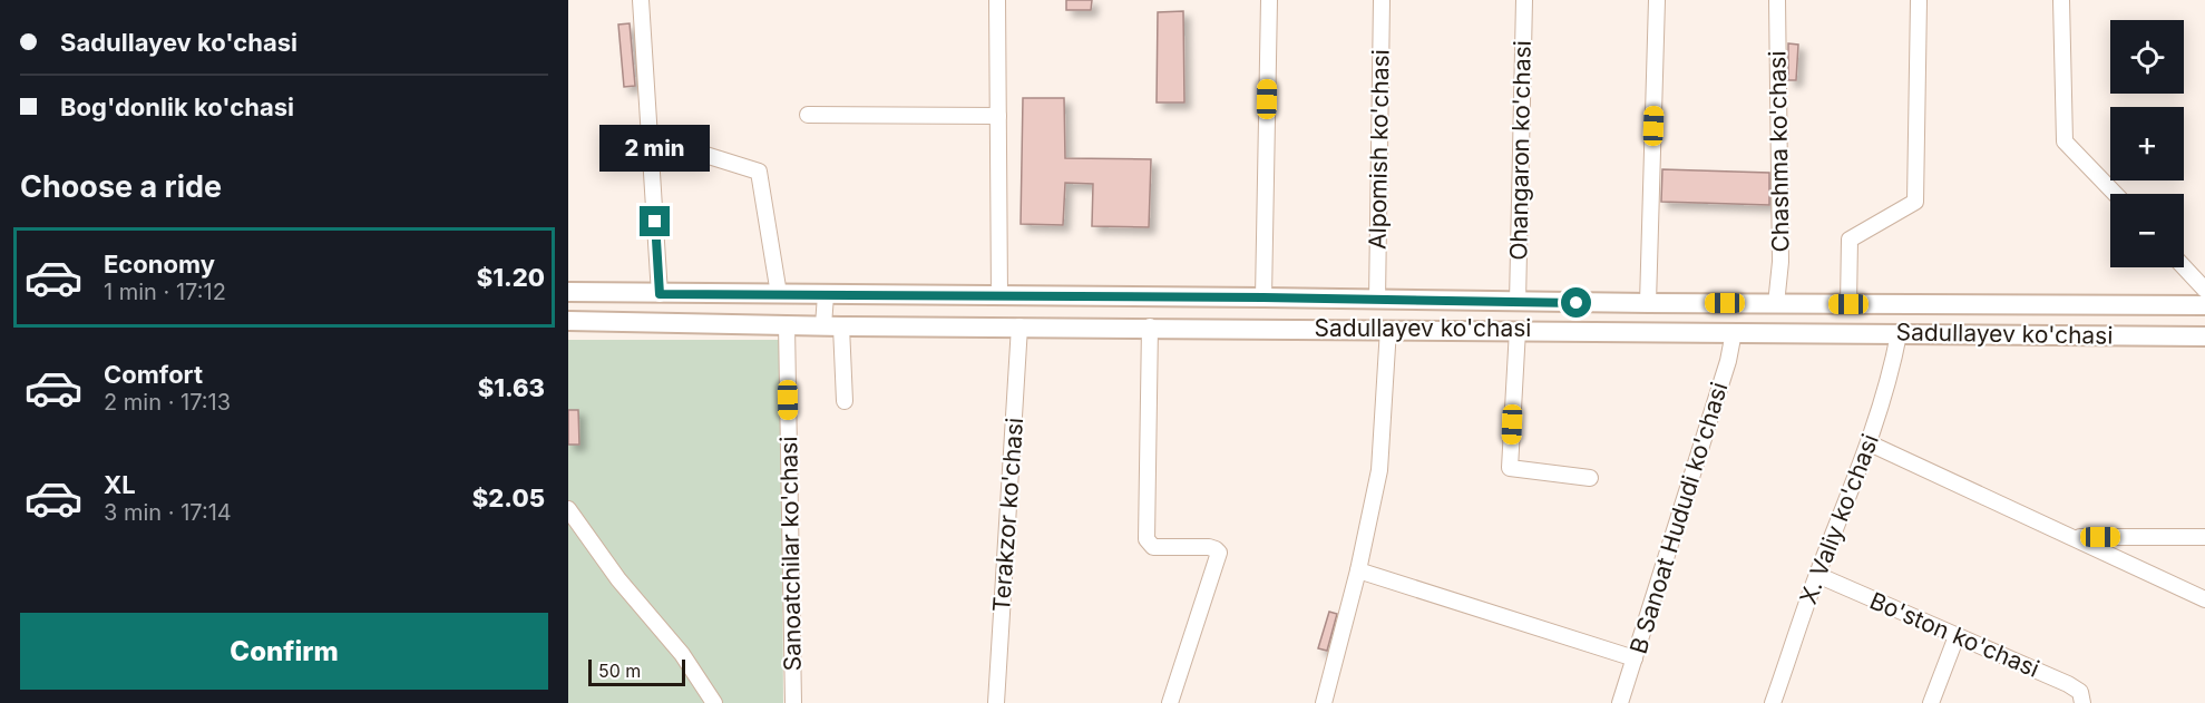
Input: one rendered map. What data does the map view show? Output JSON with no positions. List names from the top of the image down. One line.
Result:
{"streets":{"main road":["Sadullayev ko'chasi"],"street":["Alpomish ko'chasi","Ohangaron ko'chasi","Chashma ko'chasi","Terakzor ko'chasi","B Sanoat Hududi ko'chasi","X. Valiy ko'chasi","Sanoatchilar ko'chasi","Bo'ston ko'chasi"]},"crossings":[["Alpomish ko'chasi","Sadullayev ko'chasi"],["Ohangaron ko'chasi","Sadullayev ko'chasi"],["Chashma ko'chasi","Sadullayev ko'chasi"],["Sadullayev ko'chasi","Terakzor ko'chasi"],["Sadullayev ko'chasi","B Sanoat Hududi ko'chasi"],["Sadullayev ko'chasi","X. Valiy ko'chasi"],["Sadullayev ko'chasi","Sanoatchilar ko'chasi"],["X. Valiy ko'chasi","Bo'ston ko'chasi"]],"scale_bar":"50 m","page":{"banner":["Sadullayev ko'chasi","Bog'donlik ko'chasi"],"map_buttons":["+","−"],"bubble":"2 min","heading":"Choose a ride","list":[{"name":"Economy","note":"1 min · 17:12","value":"$1.20"},{"name":"Comfort","note":"2 min · 17:13","value":"$1.63"},{"name":"XL","note":"3 min · 17:14","value":"$2.05"}],"buttons":"Confirm","scale":"50 m"}}
